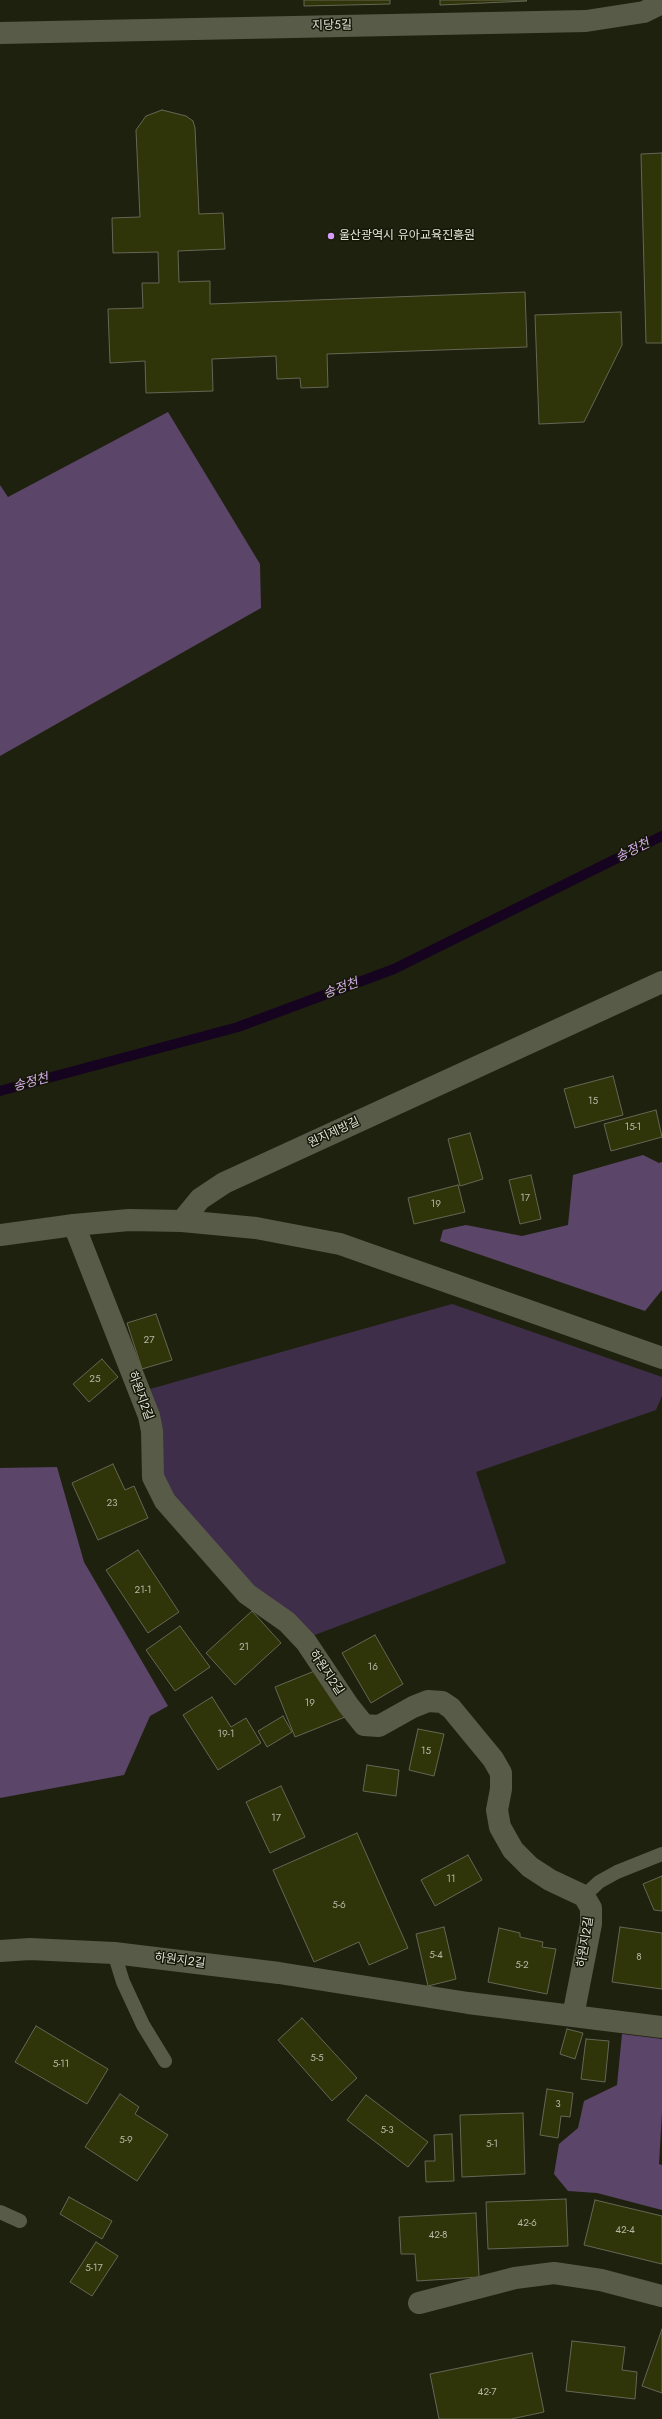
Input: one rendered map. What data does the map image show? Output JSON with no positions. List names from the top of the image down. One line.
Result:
{"streets":{"street":["지당5길","원지제방길","하원지2길"]},"water":["송정천"],"places":["울산광역시 유아교육진흥원"],"house_numbers":["15","15-1","17","19","27","25","23","21-1","21","16","19","19-1","15","17","11","5-6","5-4","8","5-2","5-5","5-11","3","5-3","5-9","5-1","42-6","42-4","42-8","5-17","42-7"]}
